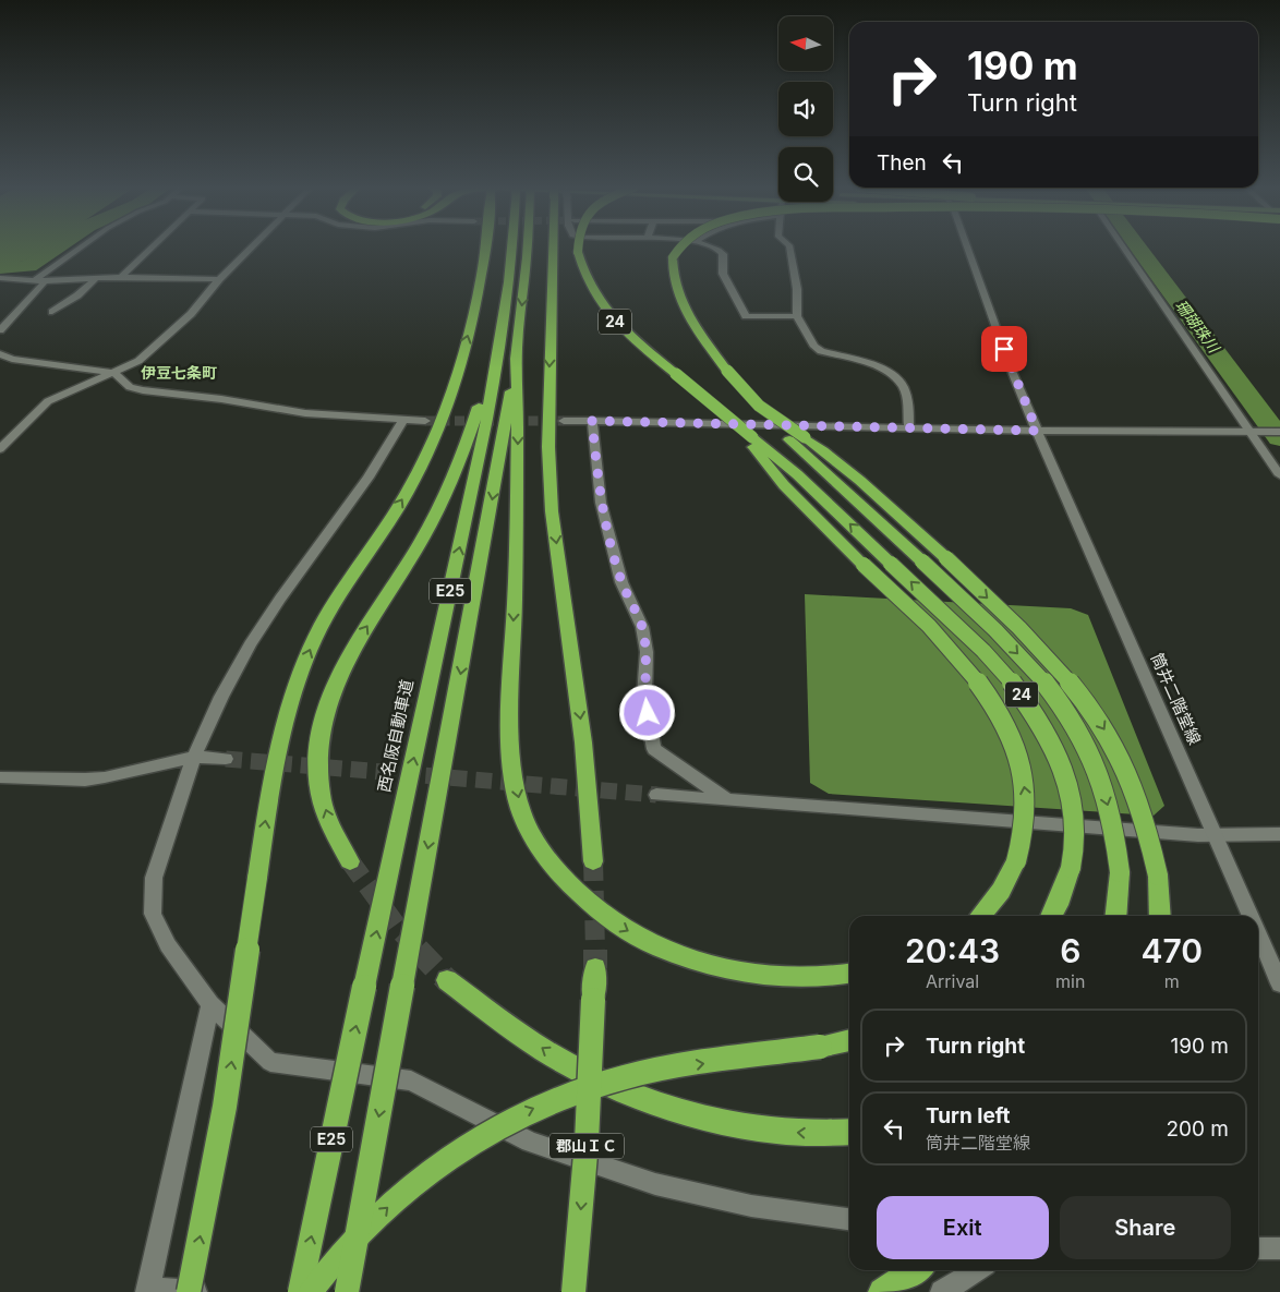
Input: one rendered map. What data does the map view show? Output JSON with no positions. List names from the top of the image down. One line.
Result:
{"streets":{"highway":["24","E25","西名阪自動車道","郡山ＩＣ"],"street":["筒井二階堂線"]},"districts":["伊豆七条町"],"water":["珊瑚珠川"],"north":"left","page":{"turn":["190 m","Turn right"],"then":"Then","eta":["20:43","Arrival","6","min","470","m"],"list":[{"name":"Turn right","value":"190 m"},{"name":"Turn left","note":"筒井二階堂線","value":"200 m"}],"buttons":["Exit","Share"]}}
